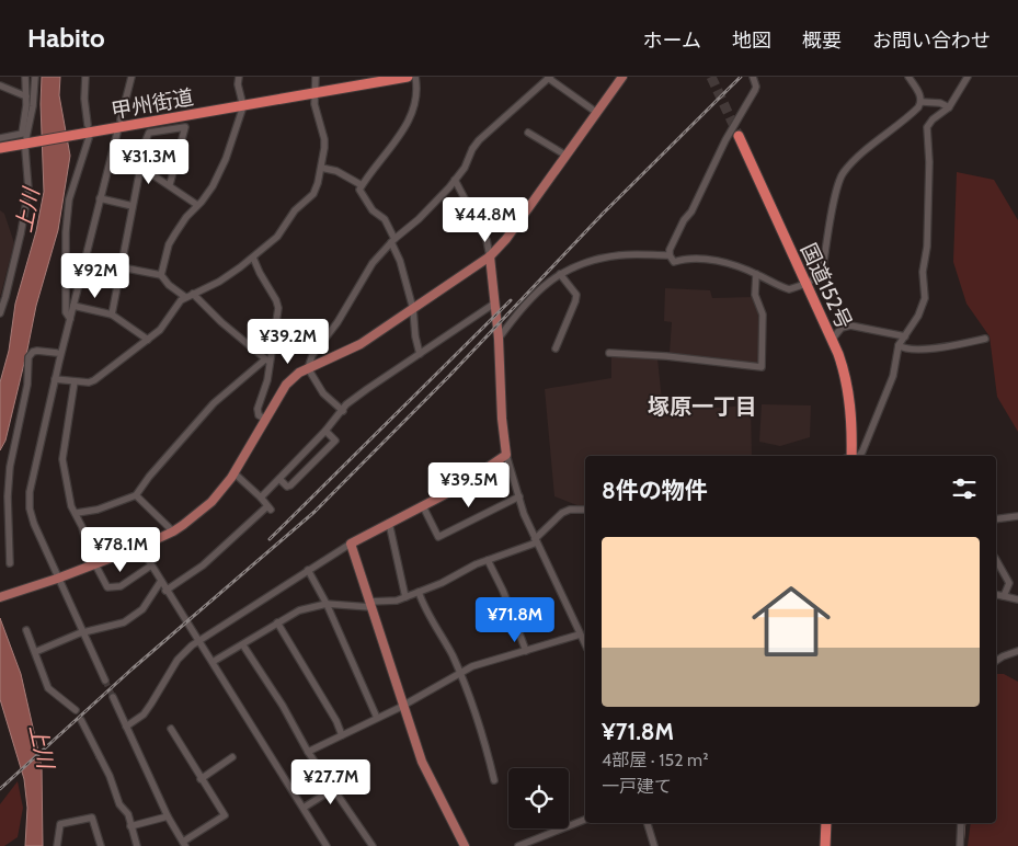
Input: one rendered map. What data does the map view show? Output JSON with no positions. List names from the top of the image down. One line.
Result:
{"streets":{"highway":["甲州街道","国道152号"]},"districts":["塚原一丁目"],"water":["上川"],"page":{"header":"Habito","nav":["ホーム","地図","概要","お問い合わせ"],"price":["¥31.3M","¥44.8M","¥92M","¥39.2M","¥39.5M","¥78.1M","¥71.8M","¥27.7M"],"heading":"8件の物件","list":[{"name":"¥71.8M","note":"4部屋 · 152 m² · 一戸建て"}]}}
